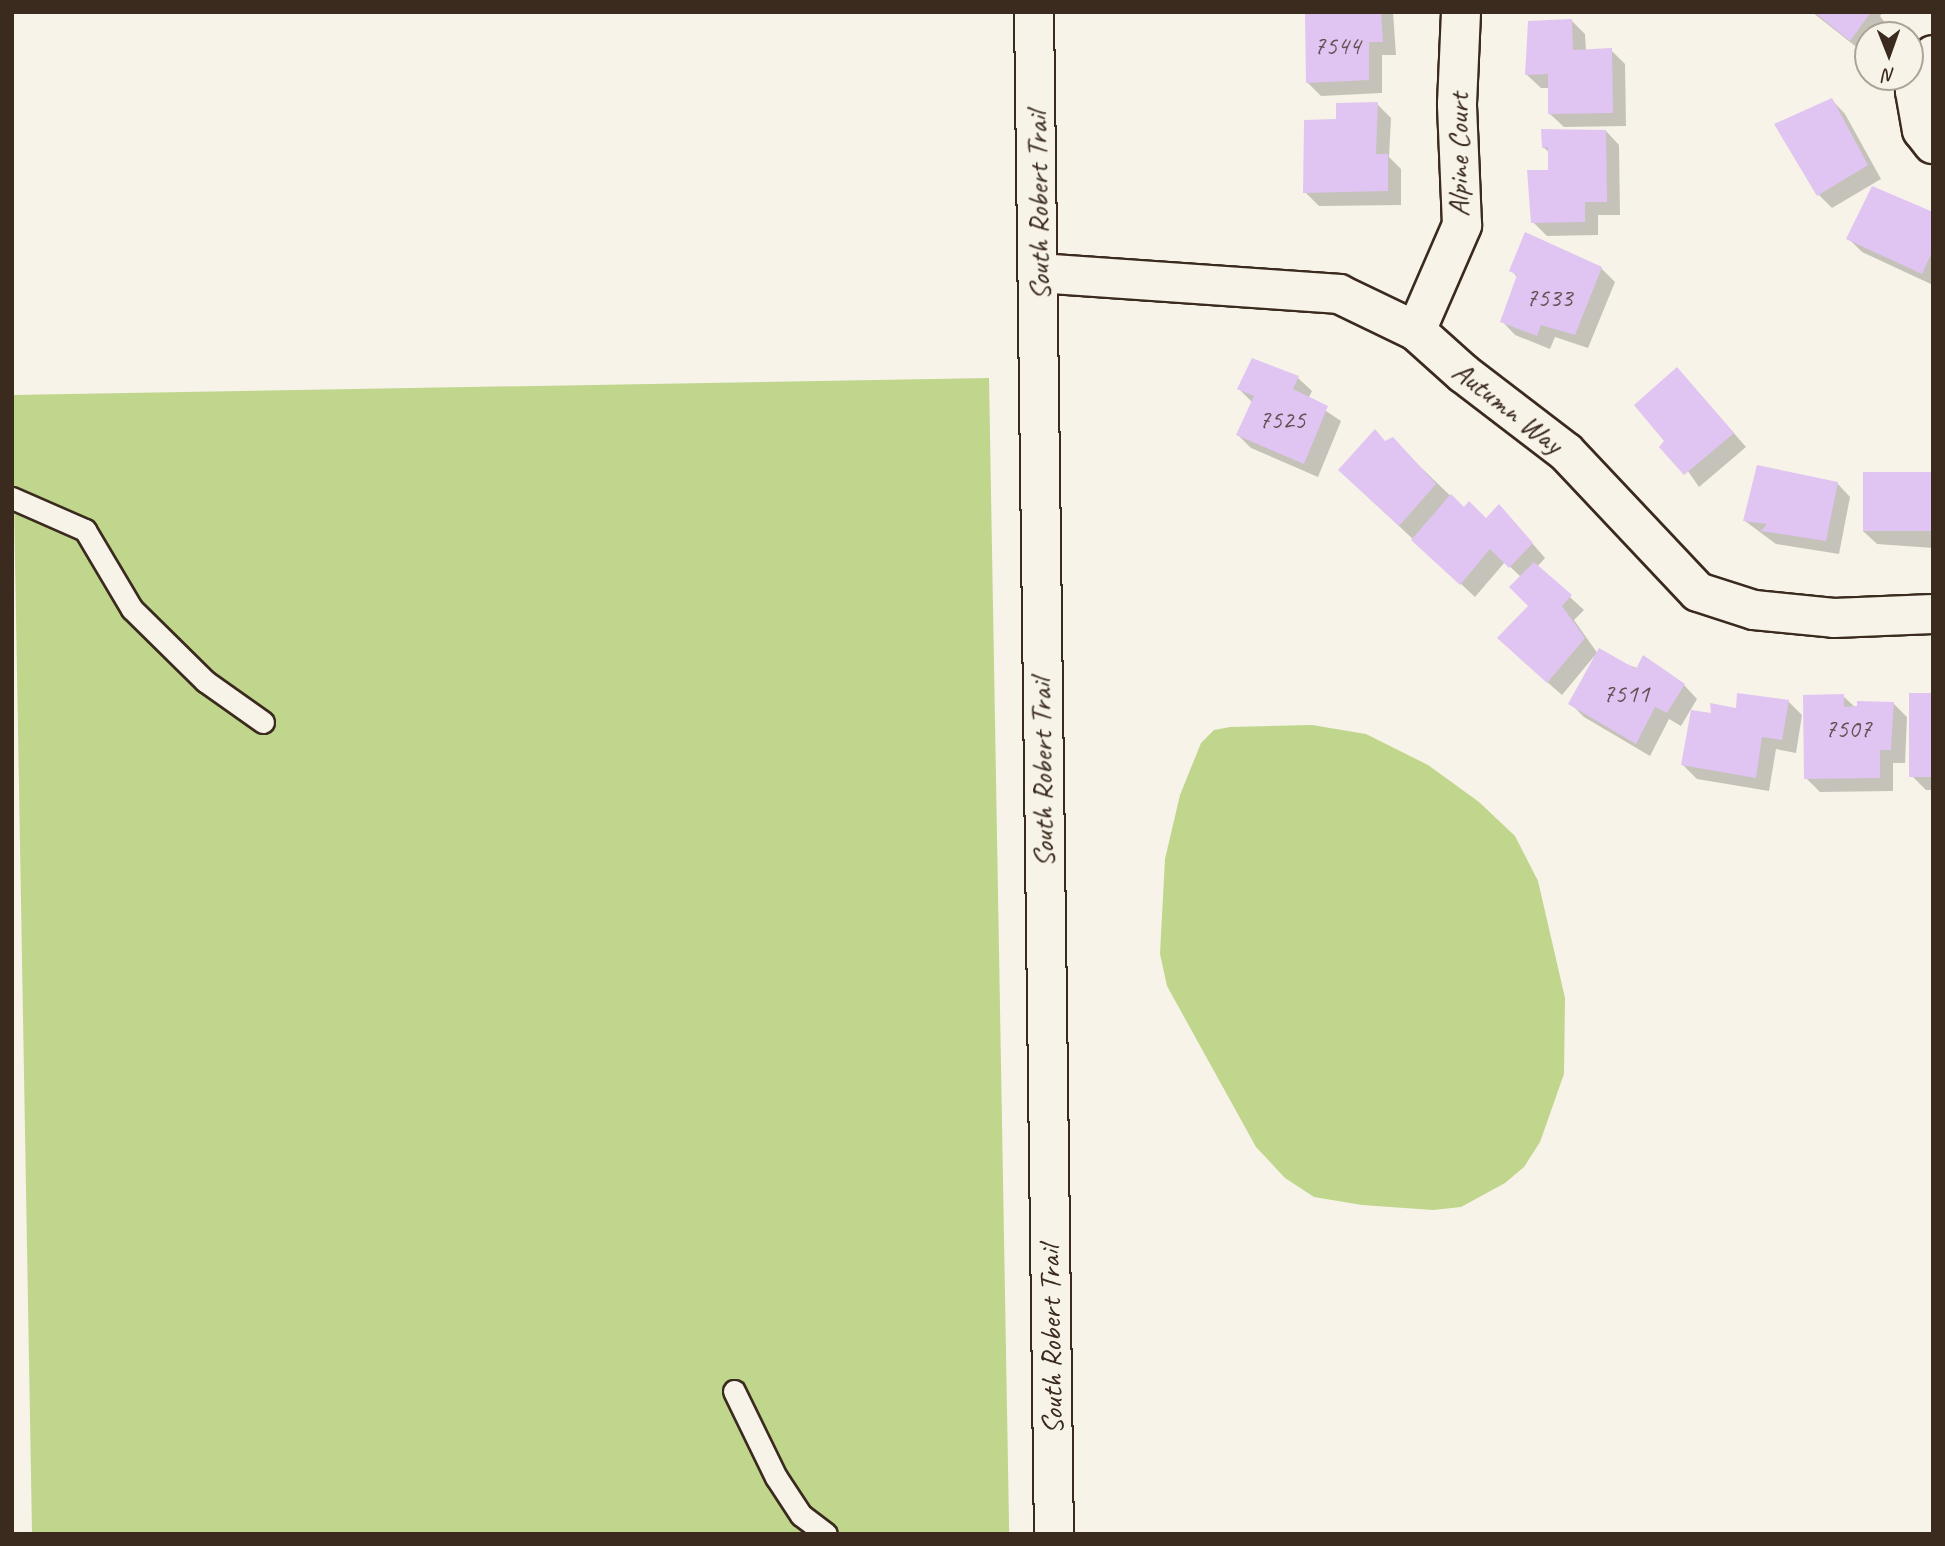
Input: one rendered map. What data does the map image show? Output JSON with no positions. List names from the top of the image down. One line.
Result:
{"streets":{"main road":["Alpine Court","South Robert Trail","Autumn Way"]},"crossings":[["Alpine Court","Autumn Way"],["South Robert Trail","Autumn Way"]],"house_numbers":["7544","7533","7525","7511","7507"],"north":"bottom"}
